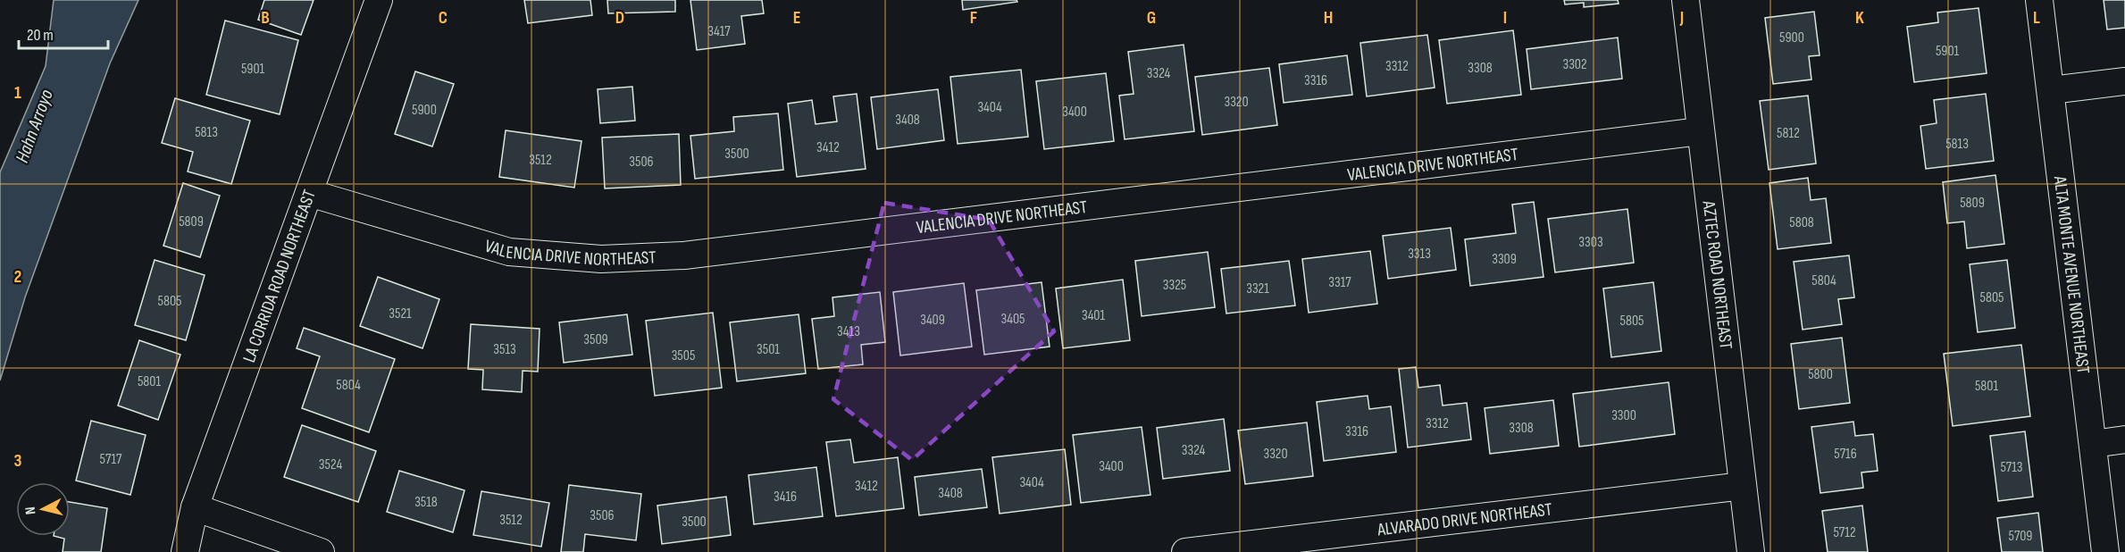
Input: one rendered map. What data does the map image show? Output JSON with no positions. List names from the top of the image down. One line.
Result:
{"streets":{"street":["VALENCIA DRIVE NORTHEAST","LA CORRIDA ROAD NORTHEAST","AZTEC ROAD NORTHEAST","ALTA MONTE AVENUE NORTHEAST","ALVARADO DRIVE NORTHEAST"]},"crossings":[["VALENCIA DRIVE NORTHEAST","LA CORRIDA ROAD NORTHEAST"],["VALENCIA DRIVE NORTHEAST","AZTEC ROAD NORTHEAST"],["AZTEC ROAD NORTHEAST","ALVARADO DRIVE NORTHEAST"]],"water":["Hahn Arroyo"],"house_numbers":["3417","5900","5901","3302","3312","3308","5901","3324","3316","3320","3404","5900","3400","3408","5813","5812","5813","3412","3500","3512","3506","5809","5809","5808","3303","3313","3309","5804","3317","3325","3321","5805","5805","3521","3401","3405","3409","5805","3413","3509","3513","3501","3505","5800","5801","5804","5801","3300","3312","3308","3316","3324","3320","5716","5717","3524","3400","5713","3404","3412","3408","3416","3518","3506","3512","3500","5712","5709"],"scale_bar":"20 m","north":"left","grid":{"columns":["B","C","D","E","F","G","H","I","J","K","L"],"rows":["1","2","3"]}}
